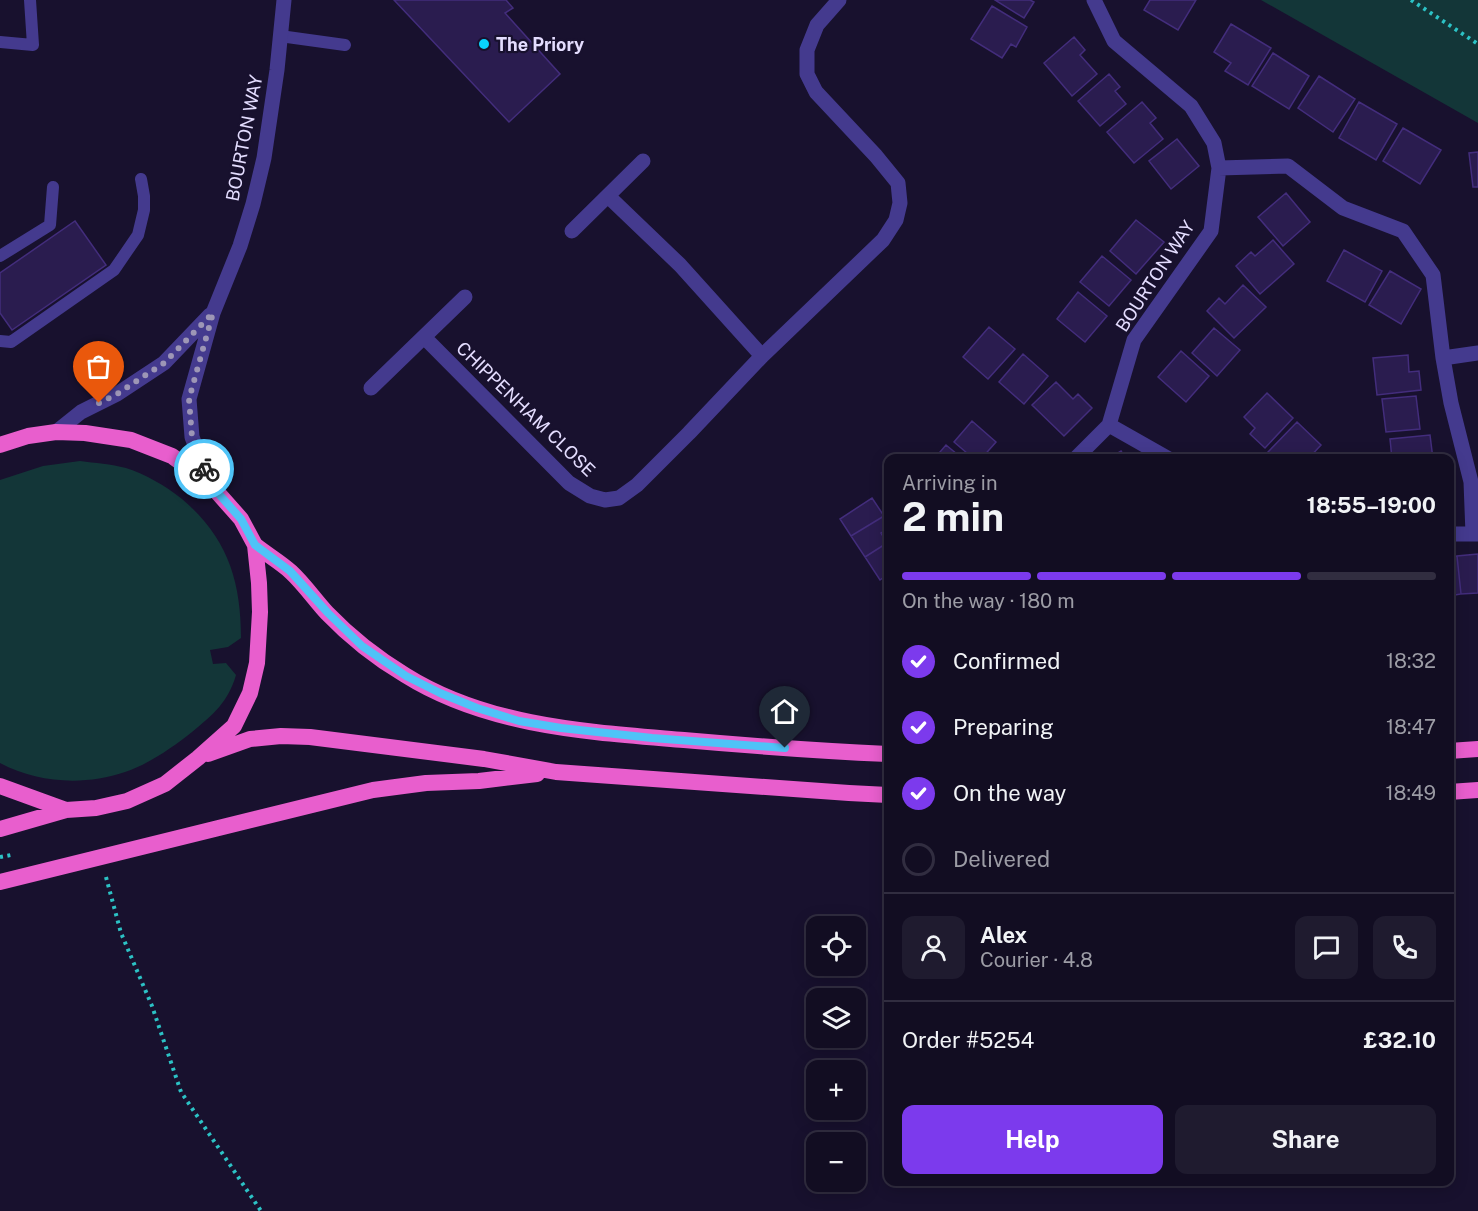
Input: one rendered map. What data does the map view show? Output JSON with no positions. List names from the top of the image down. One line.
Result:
{"streets":{"street":["BOURTON WAY","CHIPPENHAM CLOSE"]},"places":["The Priory"],"page":{"heading":["2 min","Arriving in","18:55–19:00"],"panel":["Alex","Courier · 4.8","Order #5254","£32.10"],"bar":"On the way · 180 m","list":[["Confirmed","18:32"],["Preparing","18:47"],["On the way","18:49"],"Delivered"],"map_buttons":["+","−"],"buttons":["Help","Share"]}}
